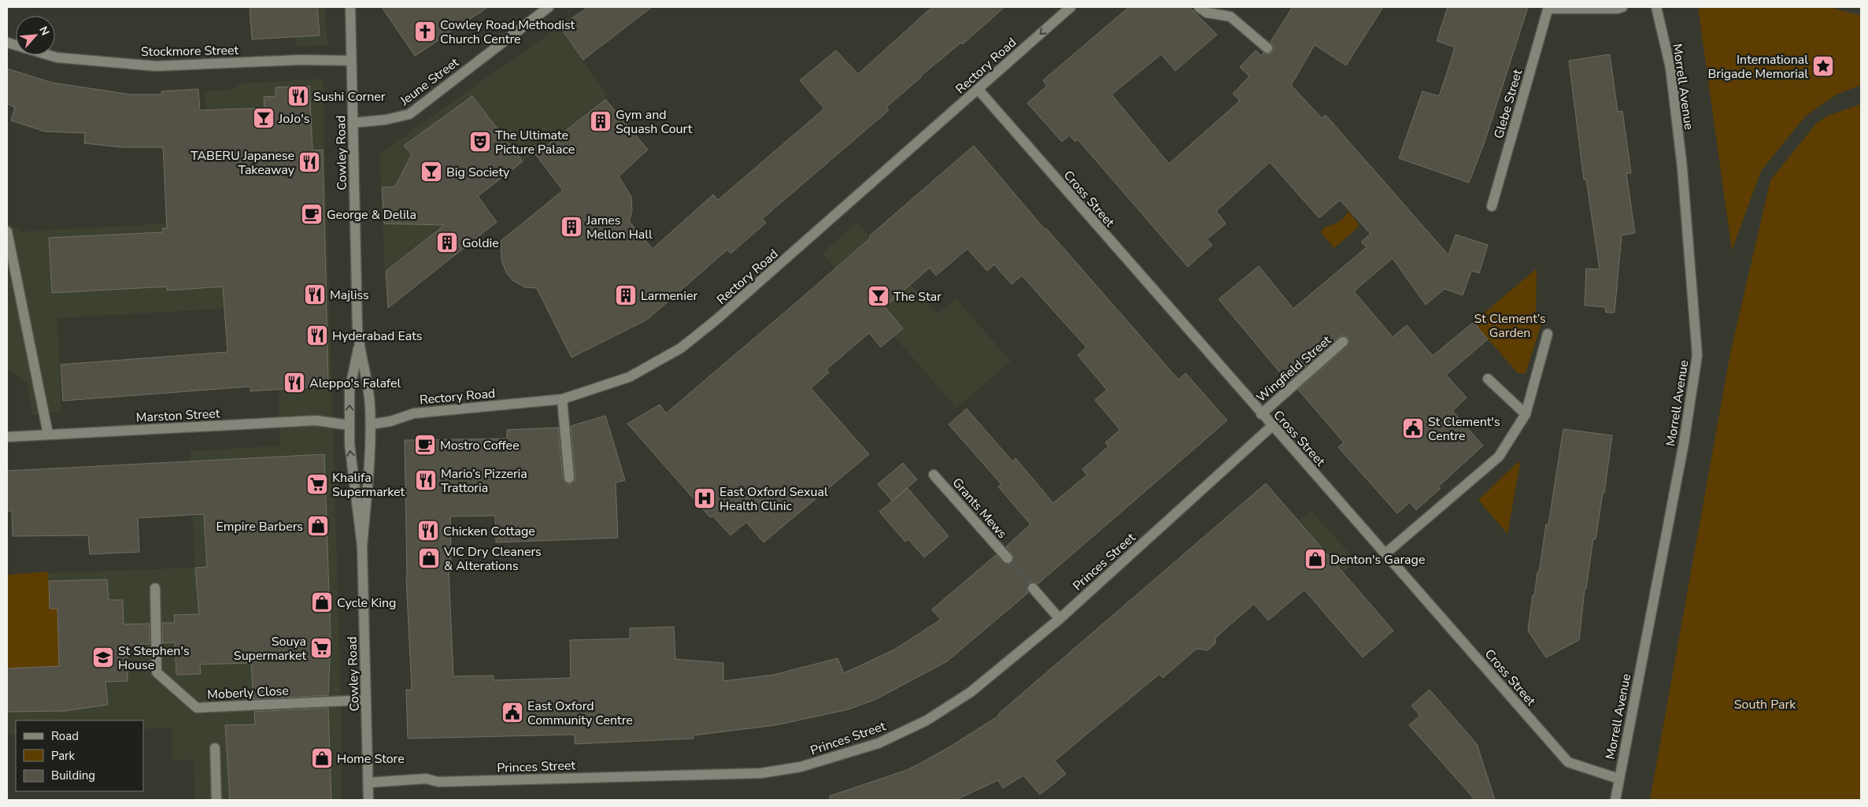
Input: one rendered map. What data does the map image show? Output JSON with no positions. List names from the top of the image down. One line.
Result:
{"streets":{"street":["Stockmore Street","Rectory Road","Jeune Street","Morrell Avenue","Glebe Street","Cowley Road","Cross Street","Wingfield Street","Marston Street","Grants Mews","Princes Street","Moberly Close"]},"crossings":[["Stockmore Street","Cowley Road"],["Rectory Road","Cowley Road"],["Rectory Road","Cross Street"],["Jeune Street","Cowley Road"],["Morrell Avenue","Cross Street"],["Cowley Road","Marston Street"],["Cowley Road","Princes Street"],["Cowley Road","Moberly Close"],["Cross Street","Wingfield Street"],["Cross Street","Princes Street"]],"parks":["St Clement’s Garden","South Park"],"places":{"church":["Cowley Road Methodist Church Centre"],"place":["International Brigade Memorial"],"restaurant":["Sushi Corner","TABERU Japanese Takeaway","Majliss","Hyderabad Eats","Aleppo's Falafel","Mario’s Pizzeria Trattoria","Chicken Cottage"],"bar":["JoJo's","Big Society","The Star"],"building":["Gym and Squash Court","James Mellon Hall","Goldie","Larmenier"],"theatre":["The Ultimate Picture Palace"],"cafe":["George & Delila","Mostro Coffee"],"public building":["St Clement's Centre","East Oxford Community Centre"],"supermarket":["Khalifa Supermarket","Souya Supermarket"],"hospital":["East Oxford Sexual Health Clinic"],"shop":["Empire Barbers","VIC Dry Cleaners & Alterations","Denton's Garage","Cycle King","Home Store"],"school or university":["St Stephen's House"]},"legend":["Road","Park","Building"],"north":"top right"}
